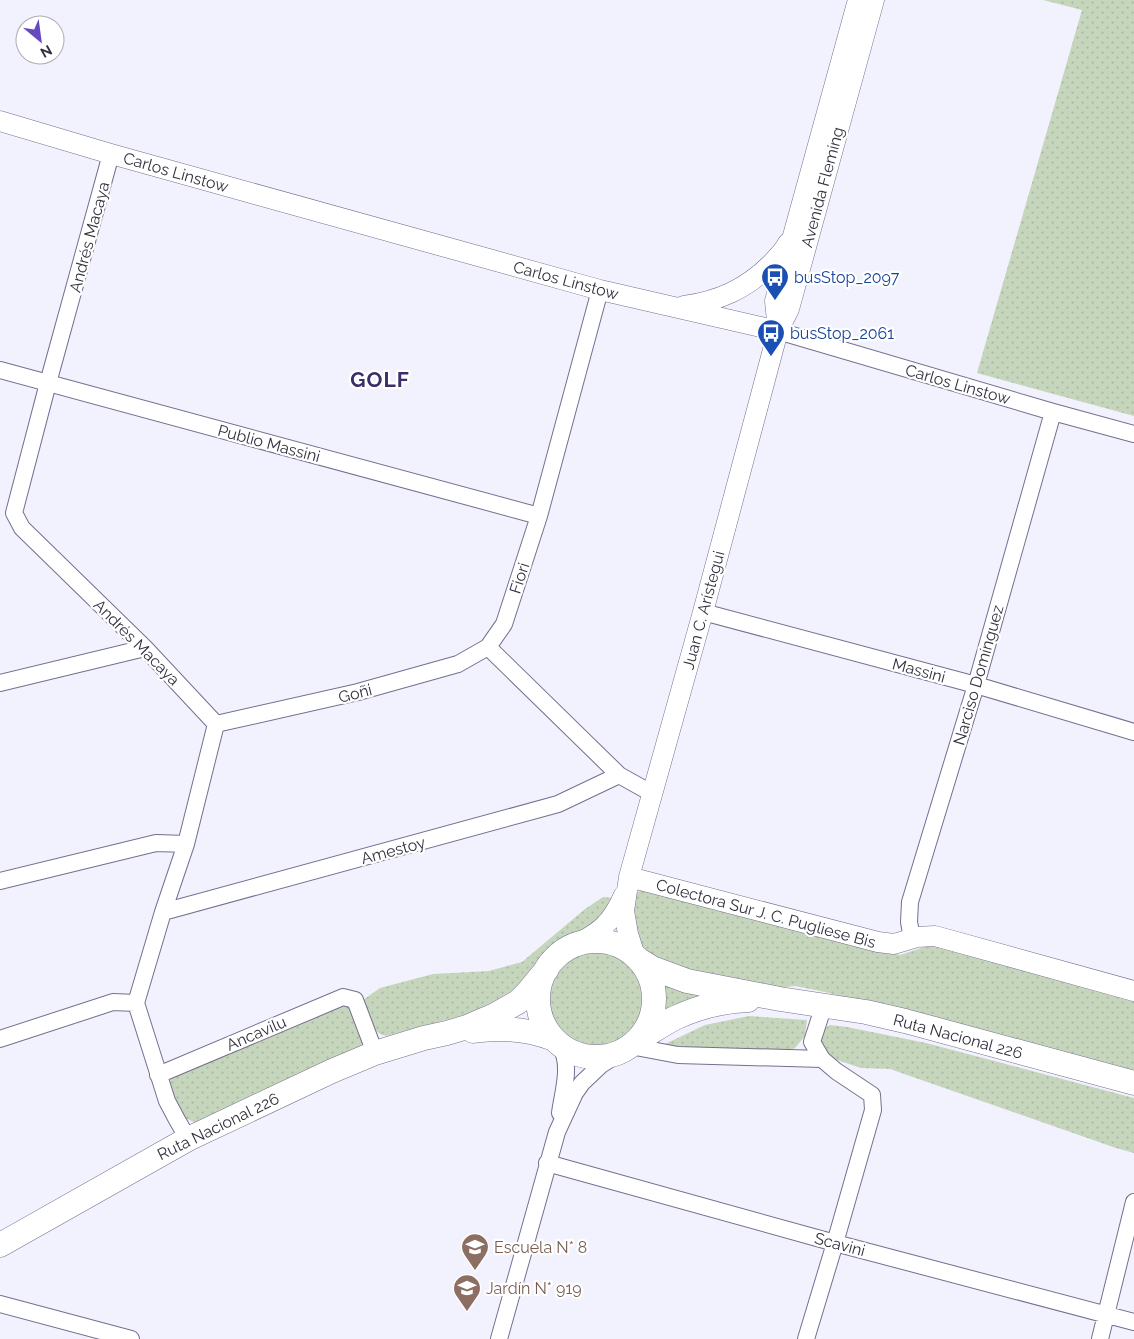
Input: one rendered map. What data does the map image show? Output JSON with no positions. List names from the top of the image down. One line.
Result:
{"streets":{"highway":["Ruta Nacional 226"],"main road":["Carlos Linstow","Avenida Fleming","Juan C. Arístegui","Colectora Sur J. C. Pugliese Bis"],"street":["Andrés Macaya","Publio Massini","Fiori","Massini","Narciso Domínguez","Goñi","Amestoy","Ancavilu","Scavini"]},"crossings":[["Carlos Linstow","Avenida Fleming"],["Carlos Linstow","Andrés Macaya"],["Carlos Linstow","Fiori"],["Carlos Linstow","Juan C. Arístegui"],["Carlos Linstow","Narciso Domínguez"],["Avenida Fleming","Juan C. Arístegui"],["Andrés Macaya","Publio Massini"],["Andrés Macaya","Goñi"],["Publio Massini","Fiori"],["Fiori","Goñi"],["Juan C. Arístegui","Massini"],["Juan C. Arístegui","Colectora Sur J. C. Pugliese Bis"],["Juan C. Arístegui","Ruta Nacional 226"],["Massini","Narciso Domínguez"],["Narciso Domínguez","Colectora Sur J. C. Pugliese Bis"],["Ancavilu","Ruta Nacional 226"]],"districts":["GOLF"],"places":{"bus stop":["busStop_2097","busStop_2061"],"school or university":["Escuela N* 8","Jardín N* 919"]},"north":"bottom right"}
